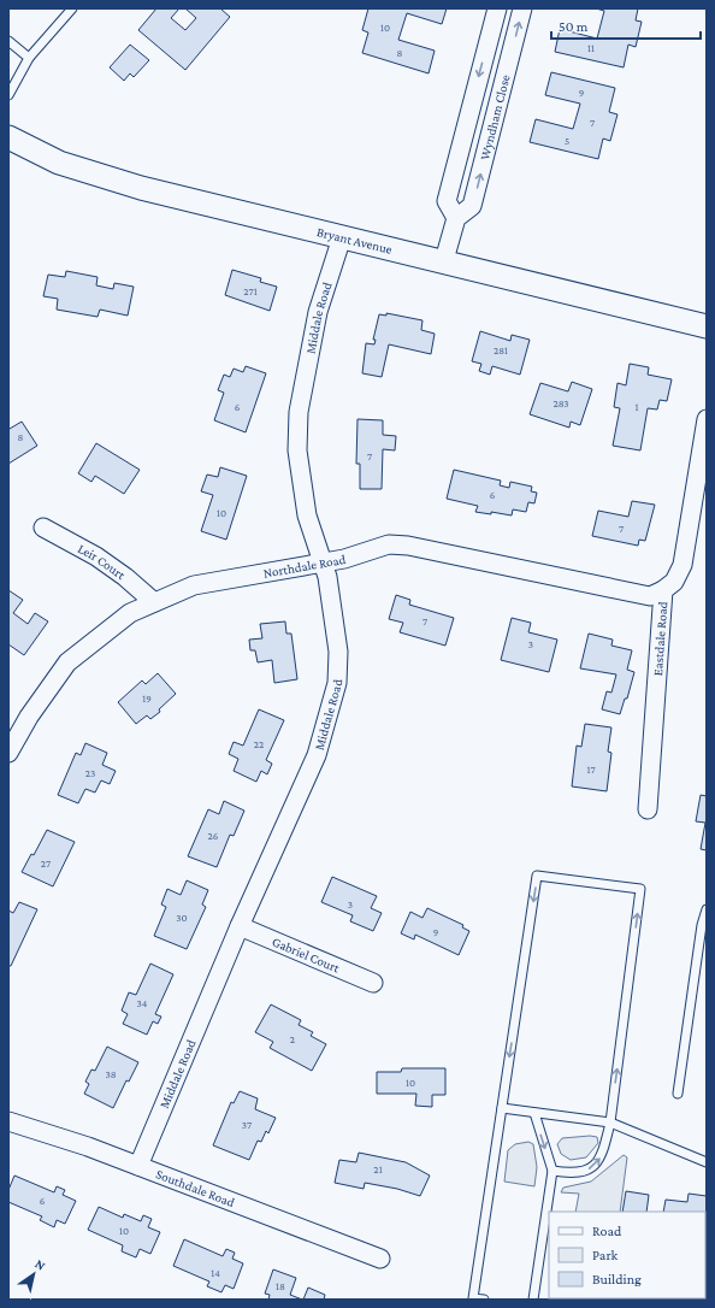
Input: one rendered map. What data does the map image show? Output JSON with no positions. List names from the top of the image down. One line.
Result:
{"streets":{"street":["Wyndham Close","Bryant Avenue","Middale Road","Leir Court","Northdale Road","Eastdale Road","Gabriel Court","Southdale Road"]},"crossings":[["Bryant Avenue","Middale Road"],["Middale Road","Northdale Road"],["Middale Road","Gabriel Court"],["Middale Road","Southdale Road"],["Leir Court","Northdale Road"],["Northdale Road","Eastdale Road"]],"house_numbers":["10","11","8","9","7","5","271","281","283","6","1","8","7","6","10","7","7","3","19","22","17","23","26","27","3","30","9","34","2","38","10","37","21","6","10","14","18"],"legend":["Road","Park","Building"],"scale_bar":"50 m","north":"top right"}
